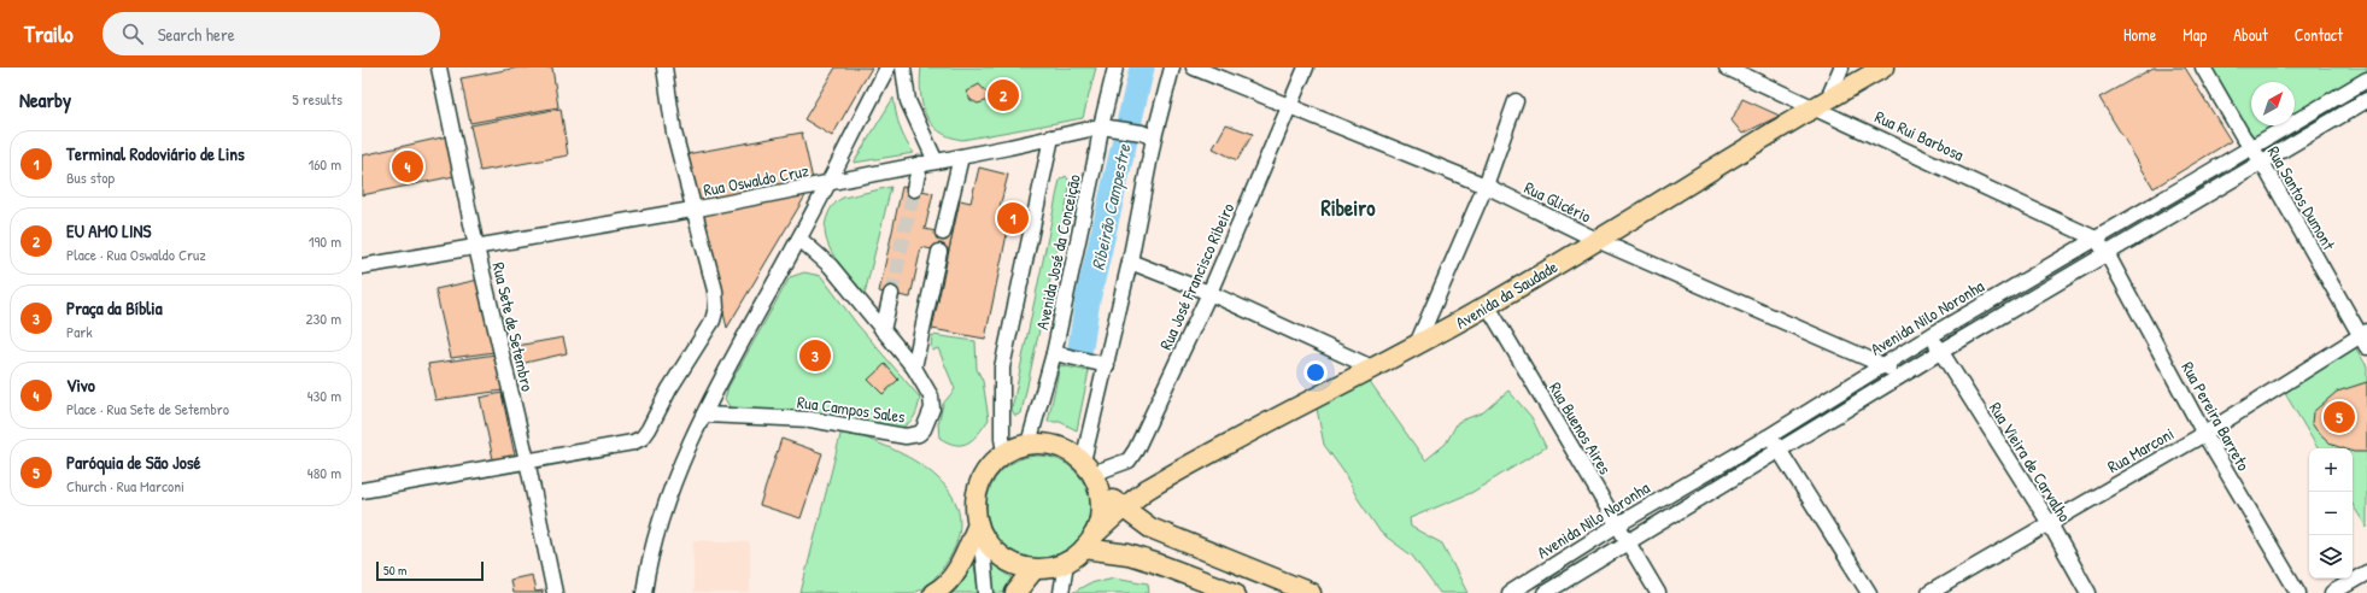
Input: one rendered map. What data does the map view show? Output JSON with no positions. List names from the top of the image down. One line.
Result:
{"streets":{"main road":["Avenida da Saudade"],"street":["Rua Rui Barbosa","Rua Oswaldo Cruz","Rua Santos Dumont","Rua Glicério","Avenida José da Conceição","Rua José Francisco Ribeiro","Avenida Nilo Noronha","Rua Sete de Setembro","Rua Campos Sales","Rua Pereira Barreto","Rua Buenos Aires","Rua Marconi","Rua Vieira de Carvalho"]},"crossings":[["Rua Rui Barbosa","Avenida da Saudade"],["Rua Rui Barbosa","Avenida Nilo Noronha"],["Rua Rui Barbosa","Rua Pereira Barreto"],["Rua Oswaldo Cruz","Avenida José da Conceição"],["Rua Oswaldo Cruz","Rua Sete de Setembro"],["Rua Santos Dumont","Avenida Nilo Noronha"],["Rua Santos Dumont","Rua Marconi"],["Rua Glicério","Rua José Francisco Ribeiro"],["Rua Glicério","Avenida da Saudade"],["Rua Glicério","Avenida Nilo Noronha"],["Avenida José da Conceição","Rua José Francisco Ribeiro"],["Avenida José da Conceição","Avenida da Saudade"],["Rua José Francisco Ribeiro","Avenida da Saudade"],["Avenida da Saudade","Rua Buenos Aires"],["Avenida Nilo Noronha","Rua Pereira Barreto"],["Avenida Nilo Noronha","Rua Buenos Aires"],["Avenida Nilo Noronha","Rua Vieira de Carvalho"],["Rua Pereira Barreto","Rua Marconi"],["Rua Marconi","Rua Vieira de Carvalho"]],"districts":["Ribeiro"],"water":["Ribeirão Campestre"],"scale_bar":"50 m","north":"top right","page":{"header":"Trailo","search":"Search here","nav":["Home","Map","About","Contact"],"heading":["Nearby","5 results"],"pins":["2","4","1","3","5"],"list":[{"mark":"1","name":"Terminal Rodoviário de Lins","note":"Bus stop","value":"160 m"},{"mark":"2","name":"EU AMO LINS","note":"Place · Rua Oswaldo Cruz","value":"190 m"},{"mark":"3","name":"Praça da Bíblia","note":"Park","value":"230 m"},{"mark":"4","name":"Vivo","note":"Place · Rua Sete de Setembro","value":"430 m"},{"mark":"5","name":"Paróquia de São José","note":"Church · Rua Marconi","value":"480 m"}],"map_buttons":["+","−"],"scale":"50 m"}}
